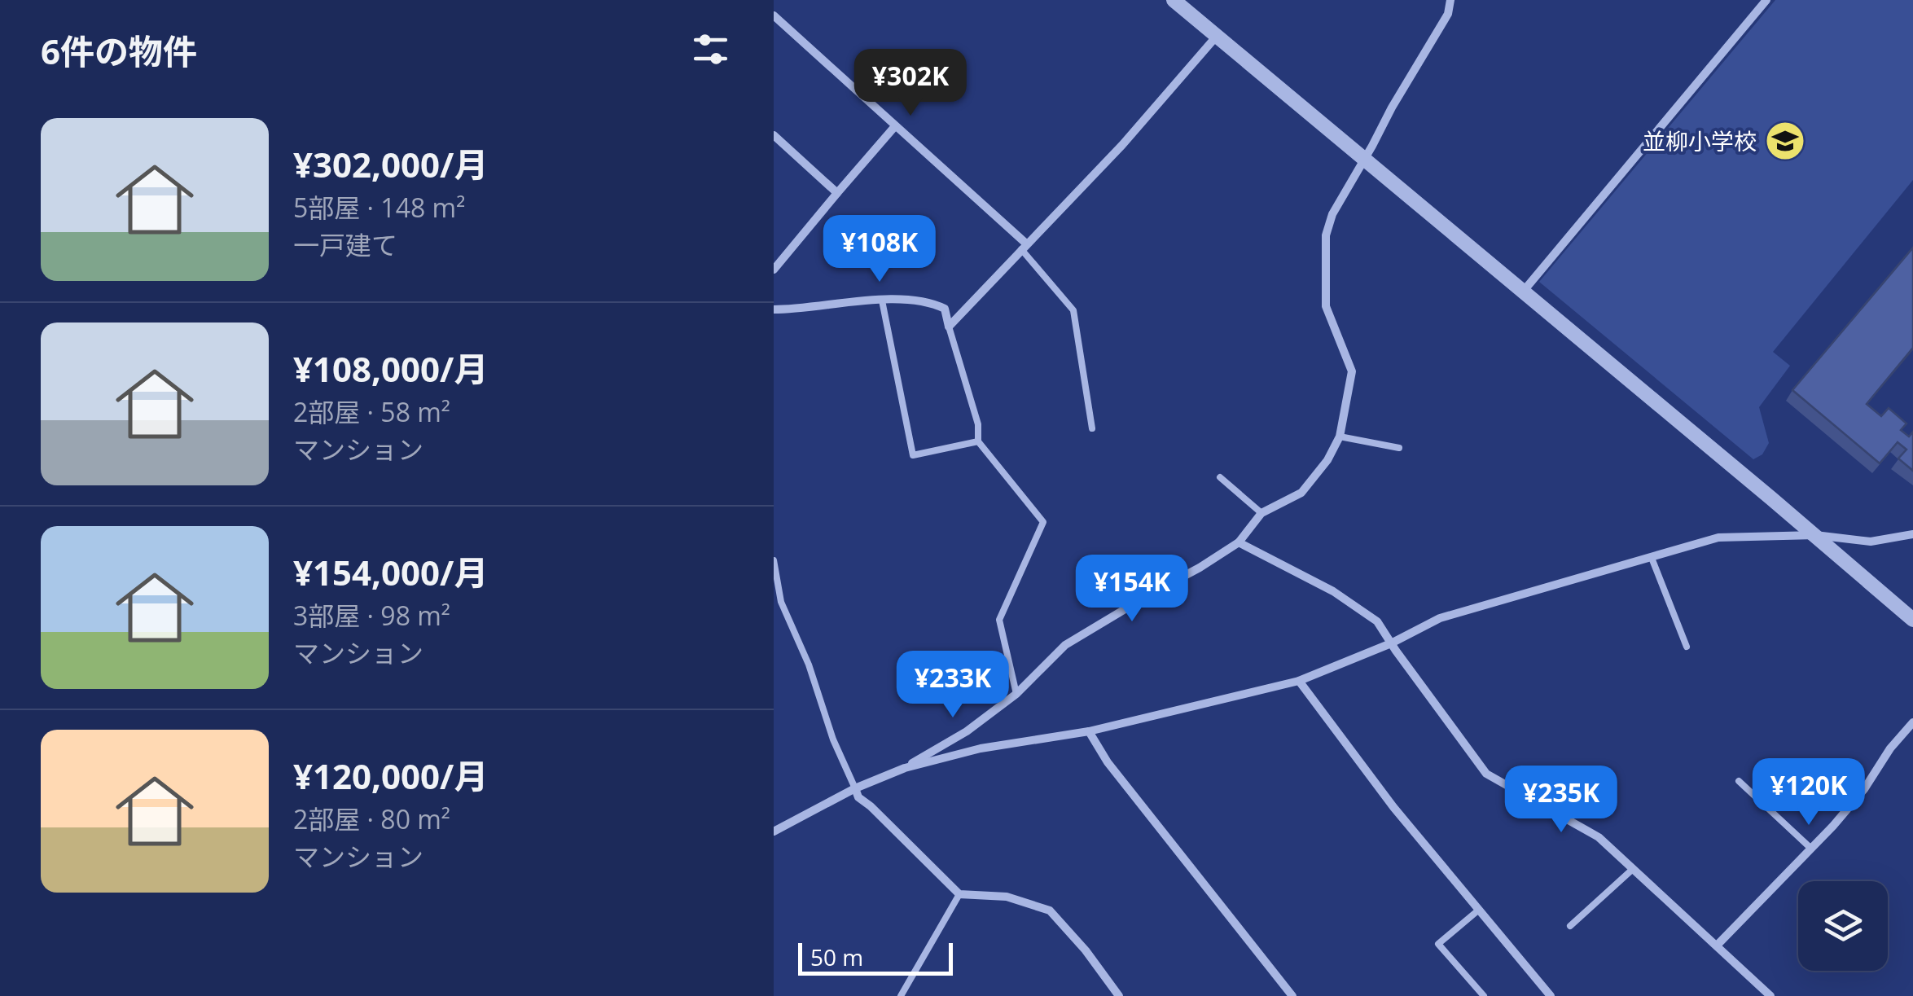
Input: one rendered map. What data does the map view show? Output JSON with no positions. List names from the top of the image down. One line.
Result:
{"places":{"school or university":["並柳小学校"]},"scale_bar":"50 m","page":{"heading":"6件の物件","price":["¥302K","¥108K","¥154K","¥233K","¥120K","¥235K"],"list":[{"name":"¥302,000/月","note":"5部屋 · 148 m² · 一戸建て"},{"name":"¥108,000/月","note":"2部屋 · 58 m² · マンション"},{"name":"¥154,000/月","note":"3部屋 · 98 m² · マンション"},{"name":"¥120,000/月","note":"2部屋 · 80 m² · マンション"}],"scale":"50 m"}}
